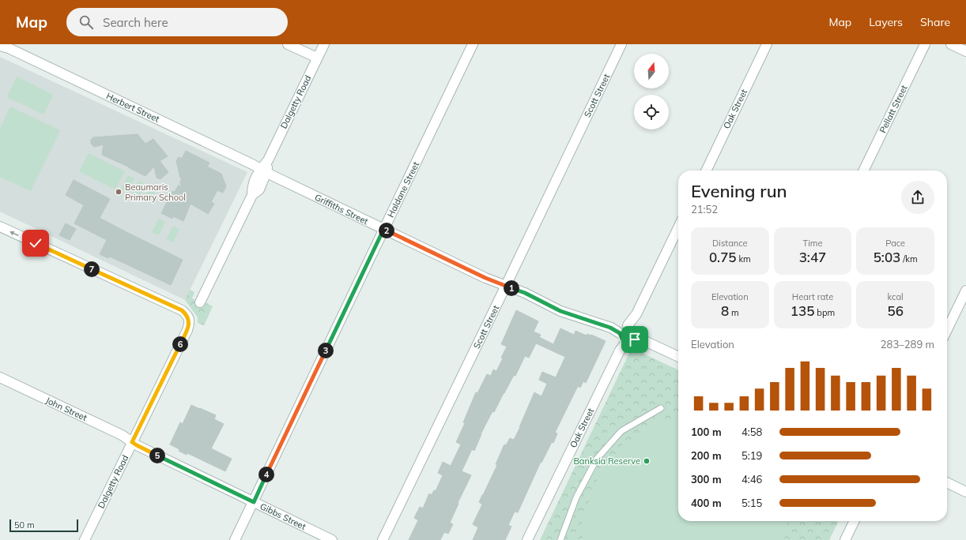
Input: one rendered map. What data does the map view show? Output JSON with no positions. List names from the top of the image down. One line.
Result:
{"streets":{"street":["Scott Street","Dalgetty Road","Herbert Street","Oak Street","Pellatt Street","Haldane Street","Griffiths Street","John Street","Gibbs Street"]},"crossings":[["Scott Street","Griffiths Street"],["Dalgetty Road","Herbert Street"],["Dalgetty Road","Griffiths Street"],["Dalgetty Road","John Street"],["Dalgetty Road","Gibbs Street"],["Herbert Street","Griffiths Street"],["Oak Street","Griffiths Street"],["Haldane Street","Griffiths Street"],["Haldane Street","Gibbs Street"],["John Street","Gibbs Street"]],"places":["Beaumaris Primary School","Banksia Reserve"],"scale_bar":"50 m","north":"top","page":{"header":"Map","search":"Search here","nav":["Map","Layers","Share"],"heading":["Evening run","21:52"],"pins":["2","7","1","6","3","5","4"],"stats":[["Distance","0.75 km"],["Time","3:47"],["Pace","5:03 /km"],["Elevation","8 m"],["Heart rate","135 bpm"],["kcal","56"]],"chart":["Elevation","283–289 m"],"list":[{"name":"100 m","note":"4:58"},{"name":"200 m","note":"5:19"},{"name":"300 m","note":"4:46"},{"name":"400 m","note":"5:15"}],"scale":"50 m"}}
